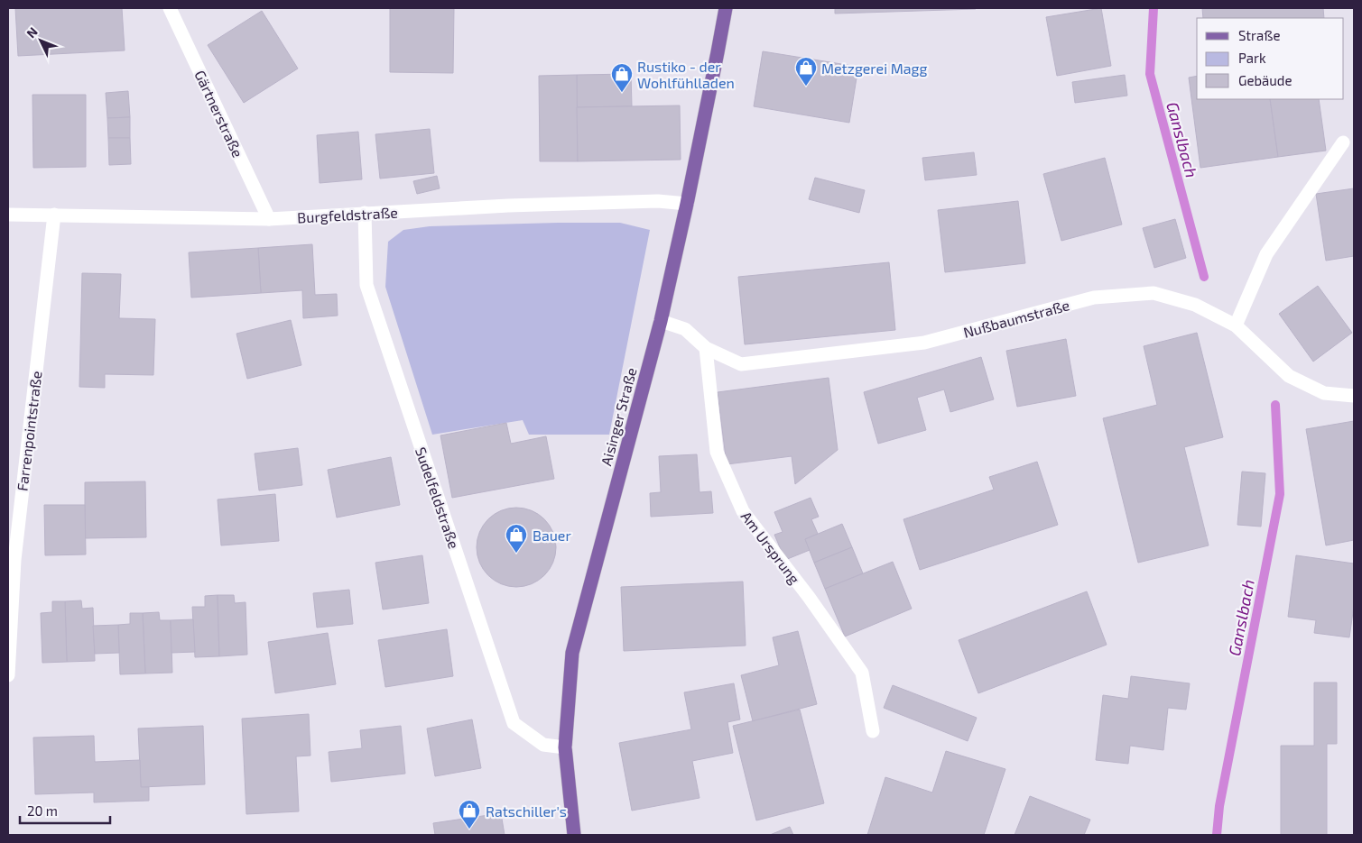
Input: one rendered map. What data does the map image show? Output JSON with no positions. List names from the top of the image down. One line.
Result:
{"streets":{"main road":["Aisinger Straße"],"street":["Gärtnerstraße","Burgfeldstraße","Nußbaumstraße","Farrenpointstraße","Sudelfeldstraße","Am Ursprung"]},"crossings":[["Gärtnerstraße","Burgfeldstraße"],["Burgfeldstraße","Aisinger Straße"],["Burgfeldstraße","Farrenpointstraße"],["Burgfeldstraße","Sudelfeldstraße"],["Nußbaumstraße","Aisinger Straße"],["Nußbaumstraße","Am Ursprung"],["Aisinger Straße","Sudelfeldstraße"]],"water":["Ganslbach"],"places":{"shop":["Metzgerei Magg","Rustiko - der Wohlfühlladen","Bauer","Ratschiller's"]},"legend":["Straße","Park","Gebäude"],"scale_bar":"20 m","north":"top left"}
